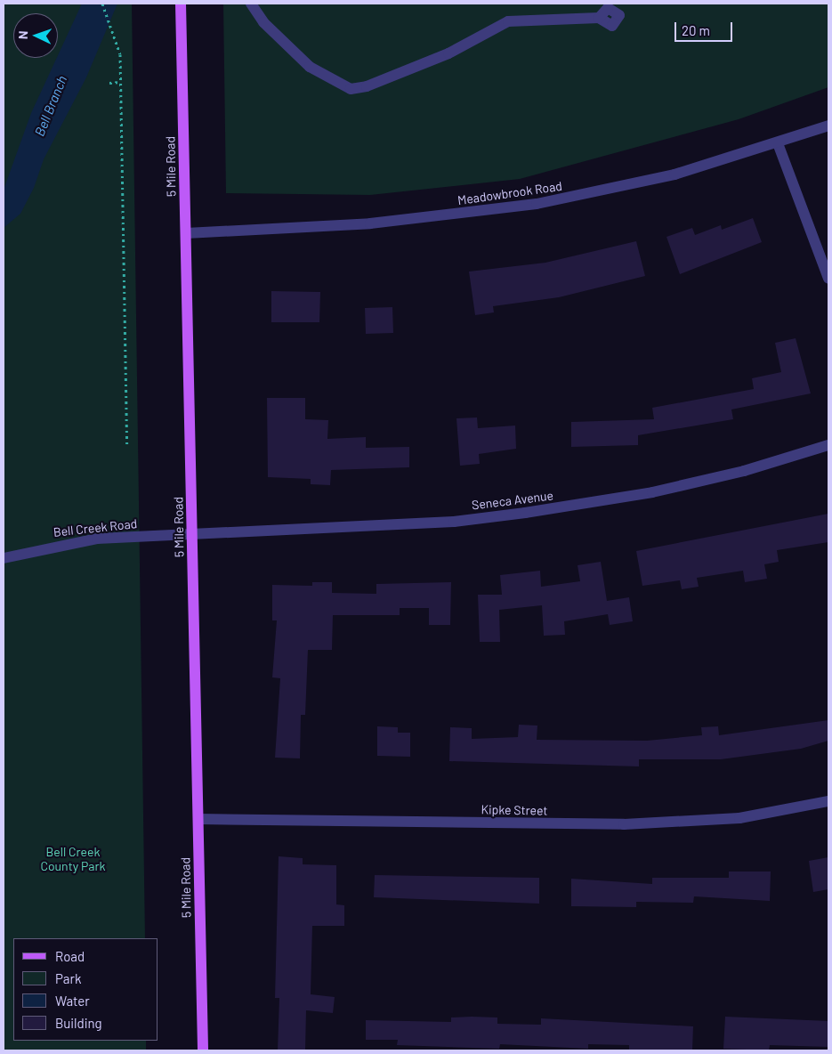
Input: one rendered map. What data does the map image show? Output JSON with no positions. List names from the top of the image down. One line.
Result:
{"streets":{"main road":["5 Mile Road"],"street":["Meadowbrook Road","Seneca Avenue","Bell Creek Road","Kipke Street"]},"crossings":[["5 Mile Road","Meadowbrook Road"],["5 Mile Road","Seneca Avenue"],["5 Mile Road","Bell Creek Road"],["5 Mile Road","Kipke Street"],["Seneca Avenue","Bell Creek Road"]],"water":["Bell Branch"],"parks":["Bell Creek County Park"],"legend":["Road","Park","Water","Building"],"scale_bar":"20 m","north":"left"}
